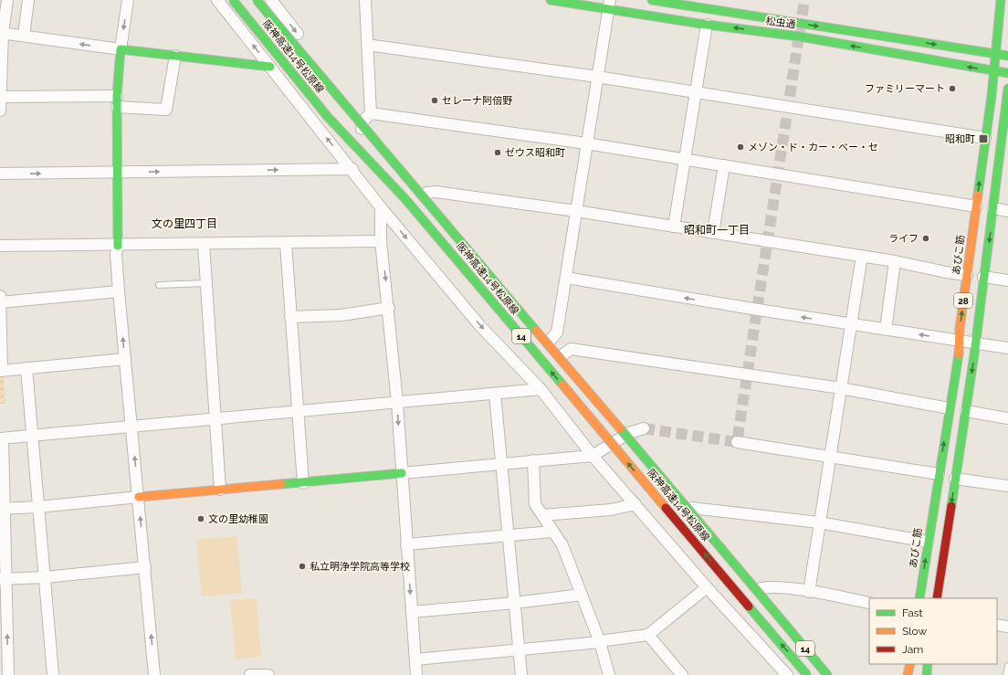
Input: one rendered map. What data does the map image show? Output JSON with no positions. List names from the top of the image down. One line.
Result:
{"streets":{"main road":["松虫通","阪神高速14号松原線","あびこ筋","28","14"]},"crossings":[["松虫通","あびこ筋"]],"districts":["文の里四丁目","昭和町一丁目"],"places":{"other":["ファミリーマート","セレーナ阿倍野","メゾン・ド・カー・ベー・セ","ゼウス昭和町","ライフ","文の里幼稚園","私立明浄学院高等学校"],"transit":["昭和町"]},"legend":["Fast","Slow","Jam"]}
